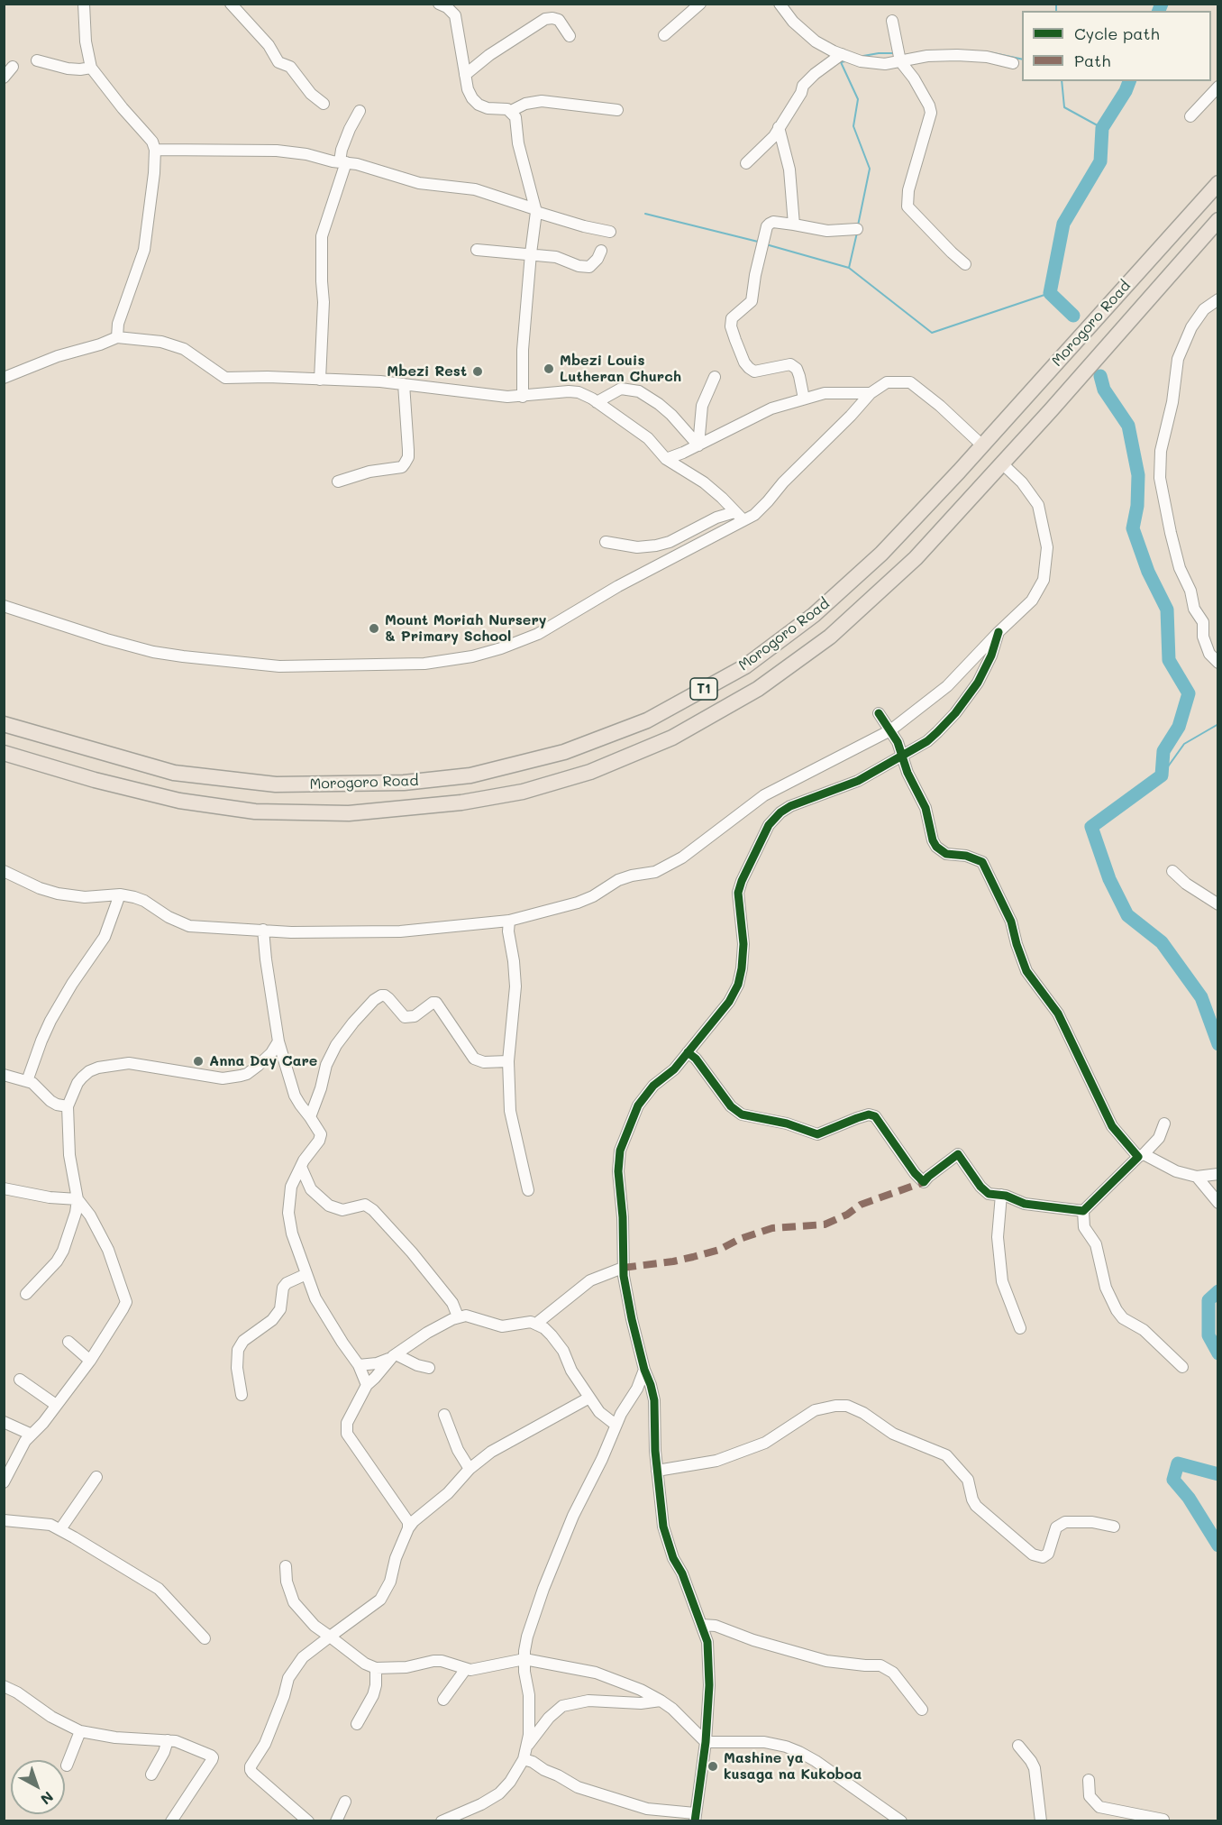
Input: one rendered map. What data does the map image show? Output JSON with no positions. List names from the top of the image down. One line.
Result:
{"streets":{"highway":["Morogoro Road","T1"]},"places":["Mbezi Louis Lutheran Church","Mbezi Rest","Mount Moriah Nursery & Primary School","Anna Day Care","Mashine ya kusaga na Kukoboa"],"legend":["Cycle path","Path"],"north":"bottom right"}
